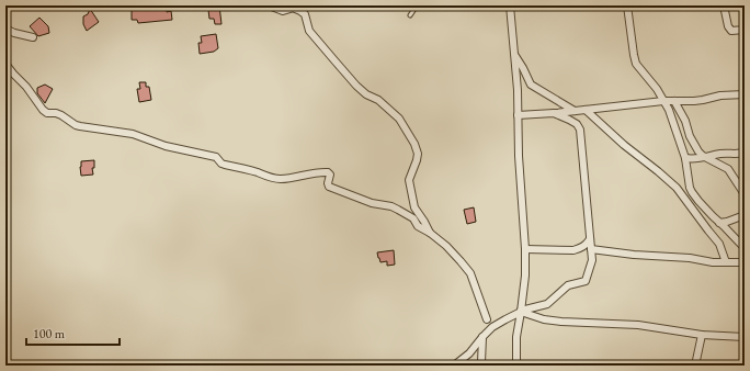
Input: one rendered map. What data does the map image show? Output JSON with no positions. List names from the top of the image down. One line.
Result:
{"scale_bar":"100 m"}
